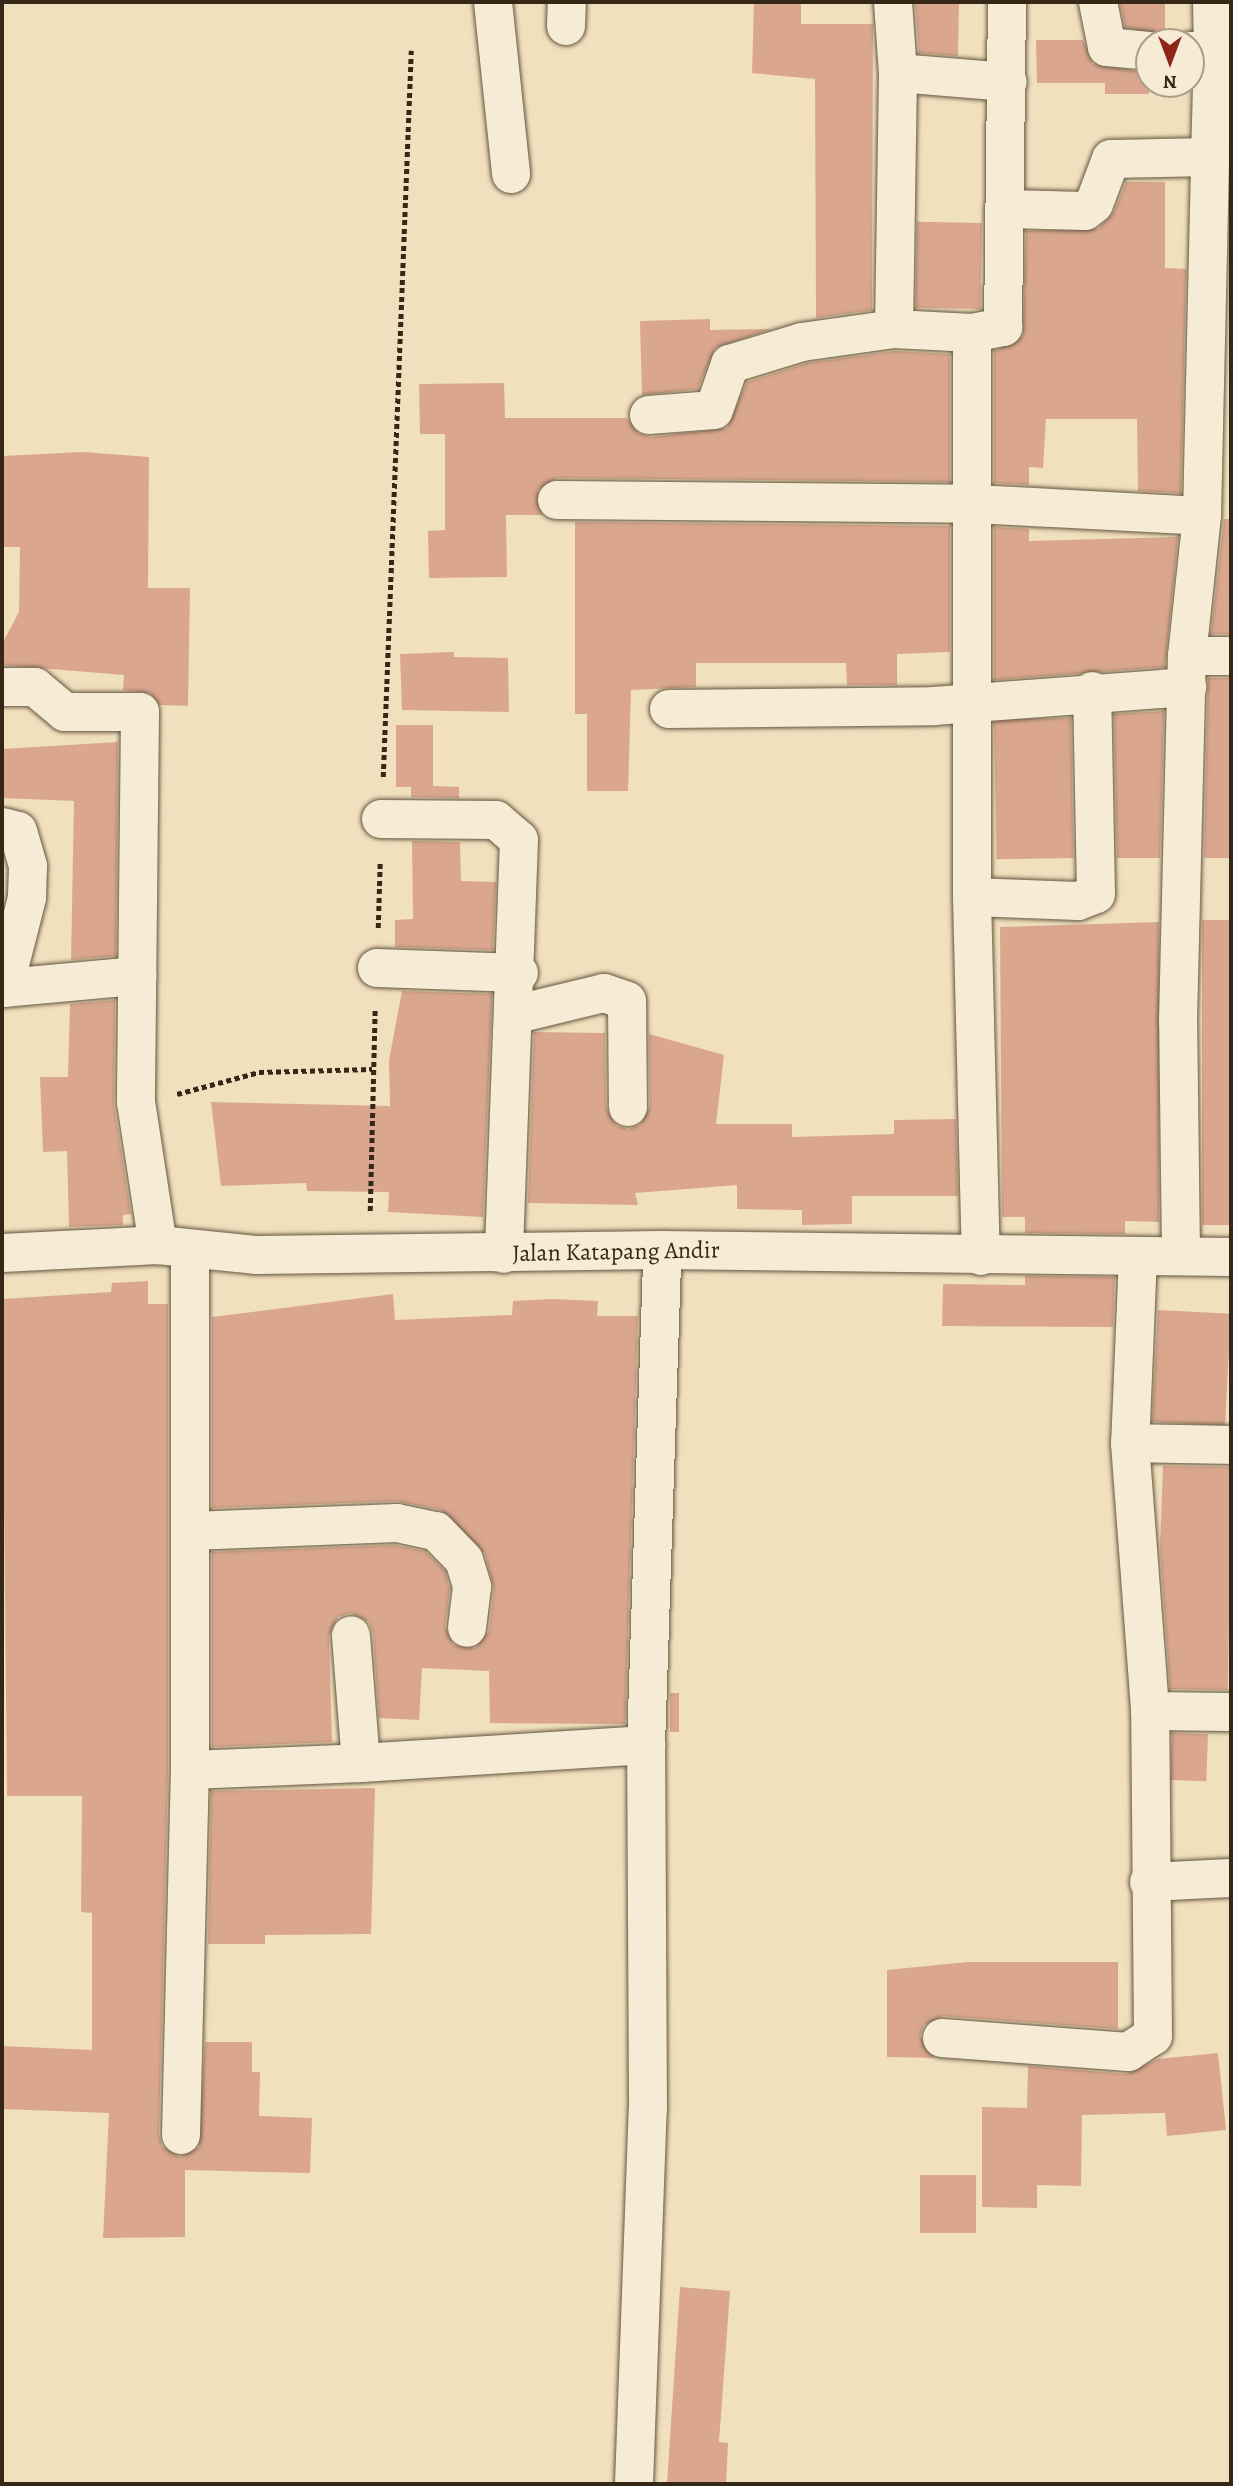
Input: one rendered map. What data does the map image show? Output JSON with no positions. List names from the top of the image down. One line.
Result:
{"streets":{"street":["Jalan Katapang Andir"]},"north":"bottom"}
